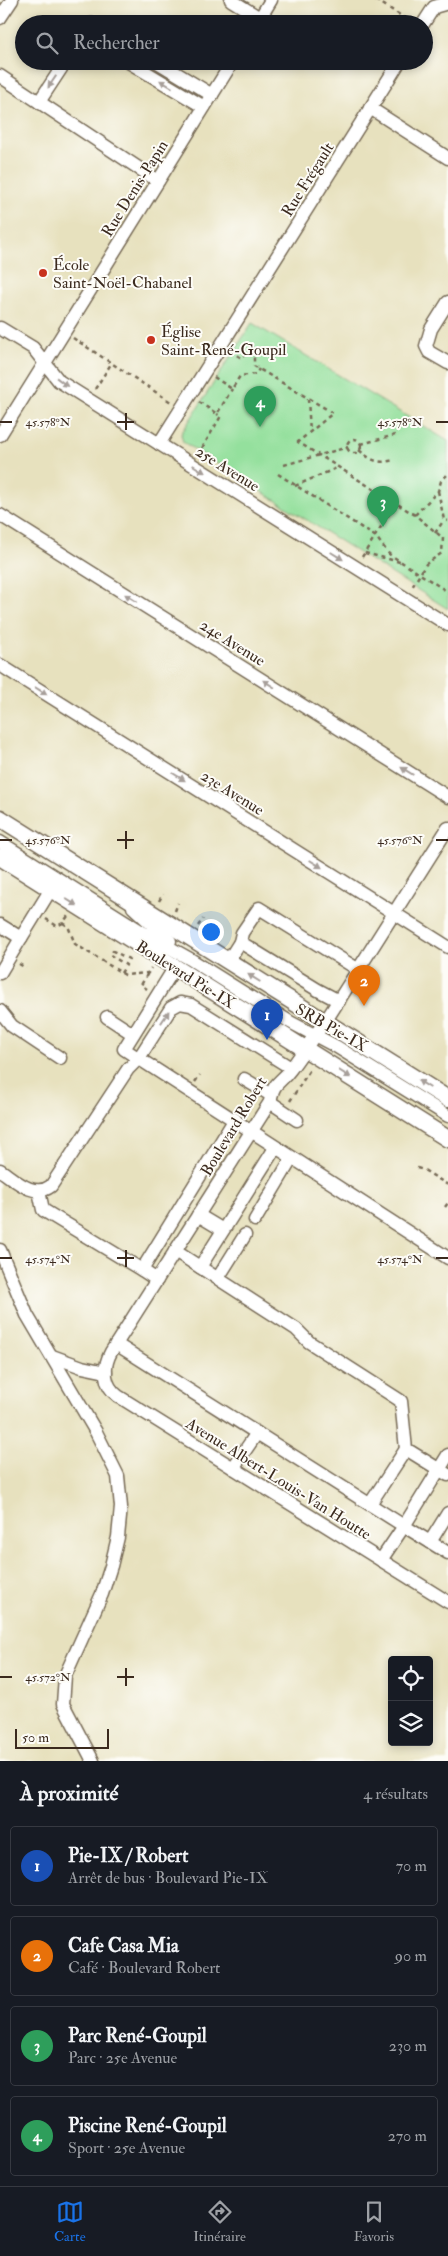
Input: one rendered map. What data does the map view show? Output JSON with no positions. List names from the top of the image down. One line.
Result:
{"streets":{"main road":["Boulevard Pie-IX"],"street":["Rue Frégault","Rue Denis-Papin","25e Avenue","24e Avenue","23e Avenue","SRB Pie-IX","Boulevard Robert","Avenue Albert-Louis-Van Houtte"]},"crossings":[["Rue Frégault","25e Avenue"],["Rue Denis-Papin","25e Avenue"],["23e Avenue","Boulevard Robert"],["Boulevard Pie-IX","SRB Pie-IX"],["Boulevard Pie-IX","Boulevard Robert"],["SRB Pie-IX","Boulevard Robert"],["Boulevard Robert","Avenue Albert-Louis-Van Houtte"]],"one_way":["25e Avenue","24e Avenue","23e Avenue"],"places":["École Saint-Noël-Chabanel","Église Saint-René-Goupil"],"scale_bar":"50 m","page":{"search":"Rechercher","pins":["4","3","2","1"],"scale":"50 m","heading":["À proximité","4 résultats"],"list":[{"mark":"1","name":"Pie-IX / Robert","note":"Arrêt de bus · Boulevard Pie-IX","value":"70 m"},{"mark":"2","name":"Cafe Casa Mia","note":"Café · Boulevard Robert","value":"90 m"},{"mark":"3","name":"Parc René-Goupil","note":"Parc · 25e Avenue","value":"230 m"},{"mark":"4","name":"Piscine René-Goupil","note":"Sport · 25e Avenue","value":"270 m"}],"nav":["Carte","Itinéraire","Favoris"]},"coordinates":["45.578°N","45.576°N","45.574°N","45.572°N"]}
